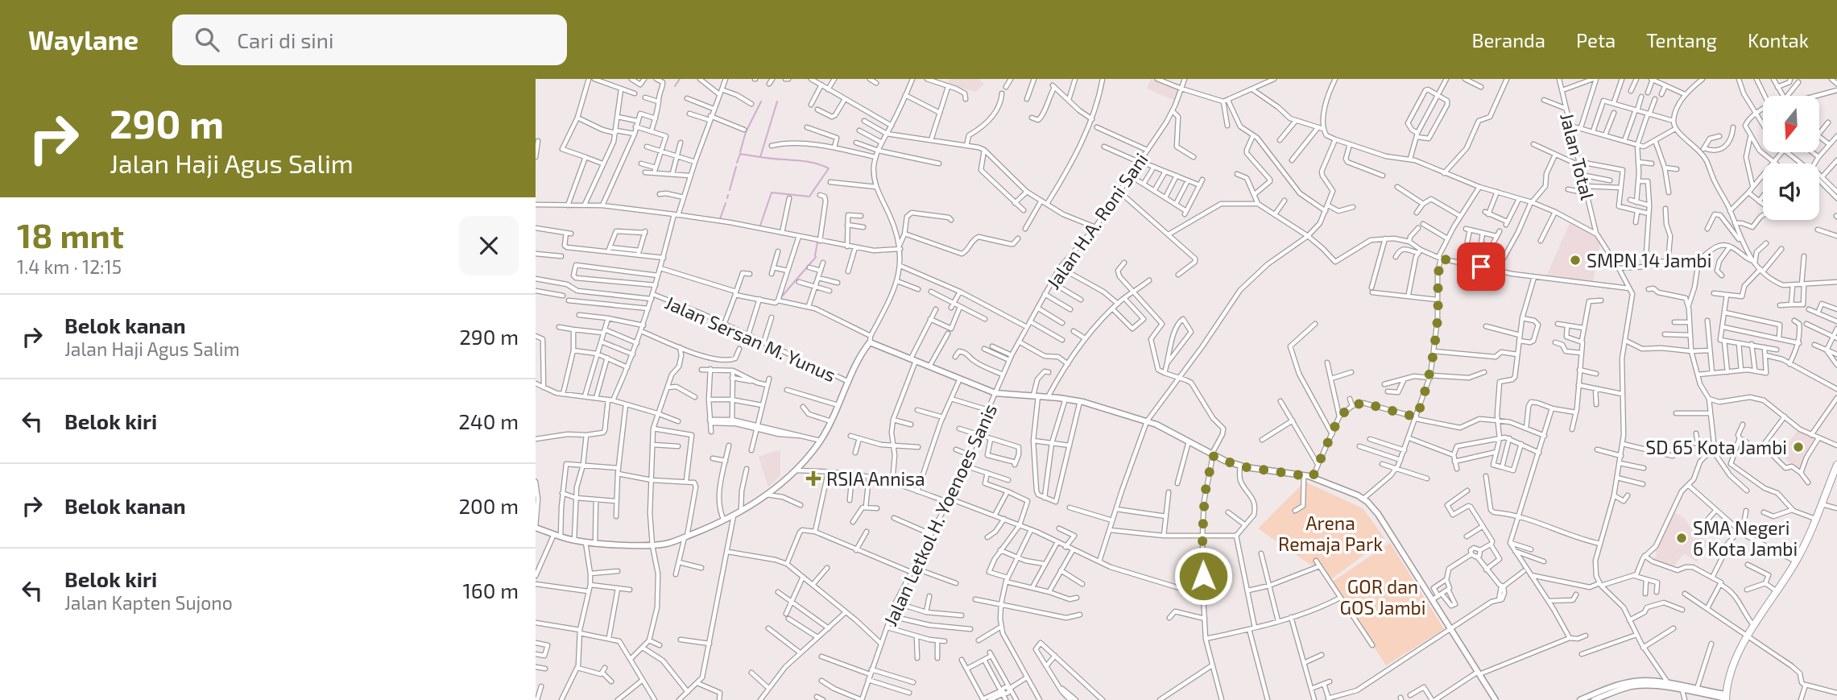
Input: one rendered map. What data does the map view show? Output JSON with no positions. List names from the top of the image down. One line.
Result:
{"streets":{"street":["Jalan Total","Jalan H.A. Roni Sani","Jalan Sersan M. Yunus","Jalan Letkol H. Yoenoes Sanis"]},"crossings":[["Jalan H.A. Roni Sani","Jalan Letkol H. Yoenoes Sanis"]],"parks":["Arena Remaja Park","GOR dan GOS Jambi"],"places":{"other":["SMPN 14 Jambi","SD 65 Kota Jambi","SMA Negeri 6 Kota Jambi"],"health":["RSIA Annisa"]},"north":"bottom","page":{"header":"Waylane","search":"Cari di sini","nav":["Beranda","Peta","Tentang","Kontak"],"turn":["290 m","Jalan Haji Agus Salim"],"heading":["18 mnt","1.4 km · 12:15"],"list":[{"name":"Belok kanan","note":"Jalan Haji Agus Salim","value":"290 m"},{"name":"Belok kiri","value":"240 m"},{"name":"Belok kanan","value":"200 m"},{"name":"Belok kiri","note":"Jalan Kapten Sujono","value":"160 m"}]}}
